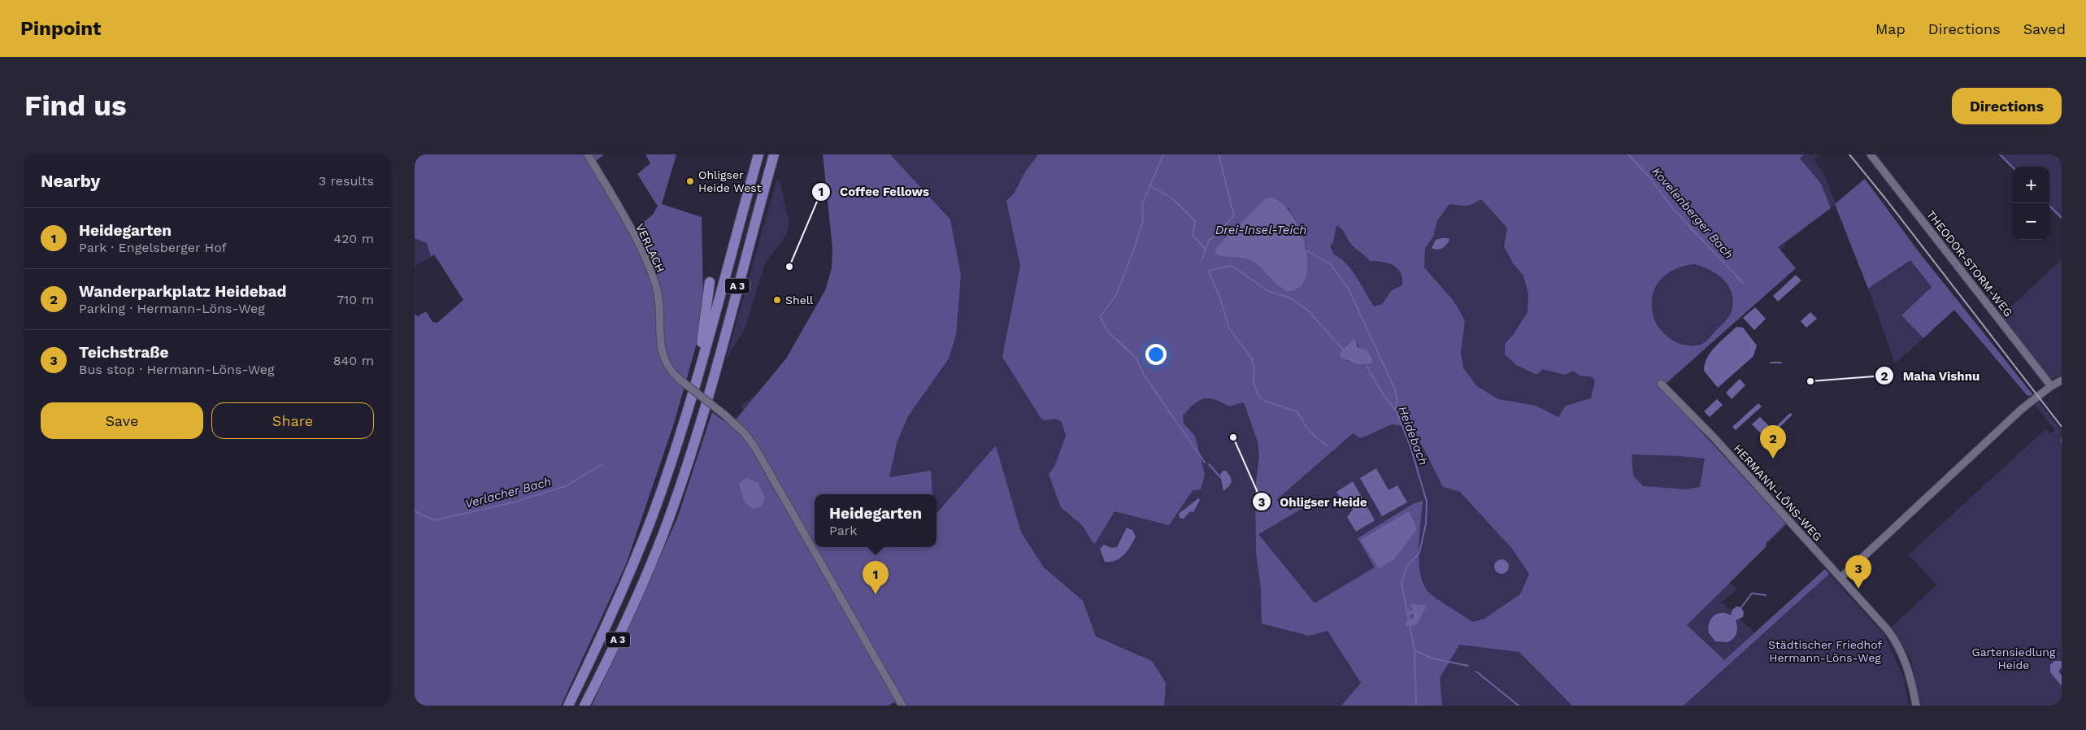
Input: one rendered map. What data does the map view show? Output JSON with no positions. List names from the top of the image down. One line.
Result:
{"streets":{"highway":["A 3"],"street":["VERLACH","THEODOR-STORM-WEG","HERMANN-LÖNS-WEG"]},"water":["Kovelenberger Bach","Drei-Insel-Teich","Heidebach","Verlacher Bach"],"parks":["Städtischer Friedhof Hermann-Löns-Weg","Gartensiedlung Heide"],"places":["Ohligser Heide West","Coffee Fellows","Shell","Maha Vishnu","Ohligser Heide"],"page":{"header":"Pinpoint","nav":["Map","Directions","Saved"],"buttons":["Directions",["Save","Share"]],"title":"Find us","heading":["Nearby","3 results"],"map_buttons":["+","−"],"list":[{"mark":"1","name":"Heidegarten","note":"Park · Engelsberger Hof","value":"420 m"},{"mark":"2","name":"Wanderparkplatz Heidebad","note":"Parking · Hermann-Löns-Weg","value":"710 m"},{"mark":"3","name":"Teichstraße","note":"Bus stop · Hermann-Löns-Weg","value":"840 m"}],"pins":["2","3","1"],"popup":["Heidegarten","Park"]}}
